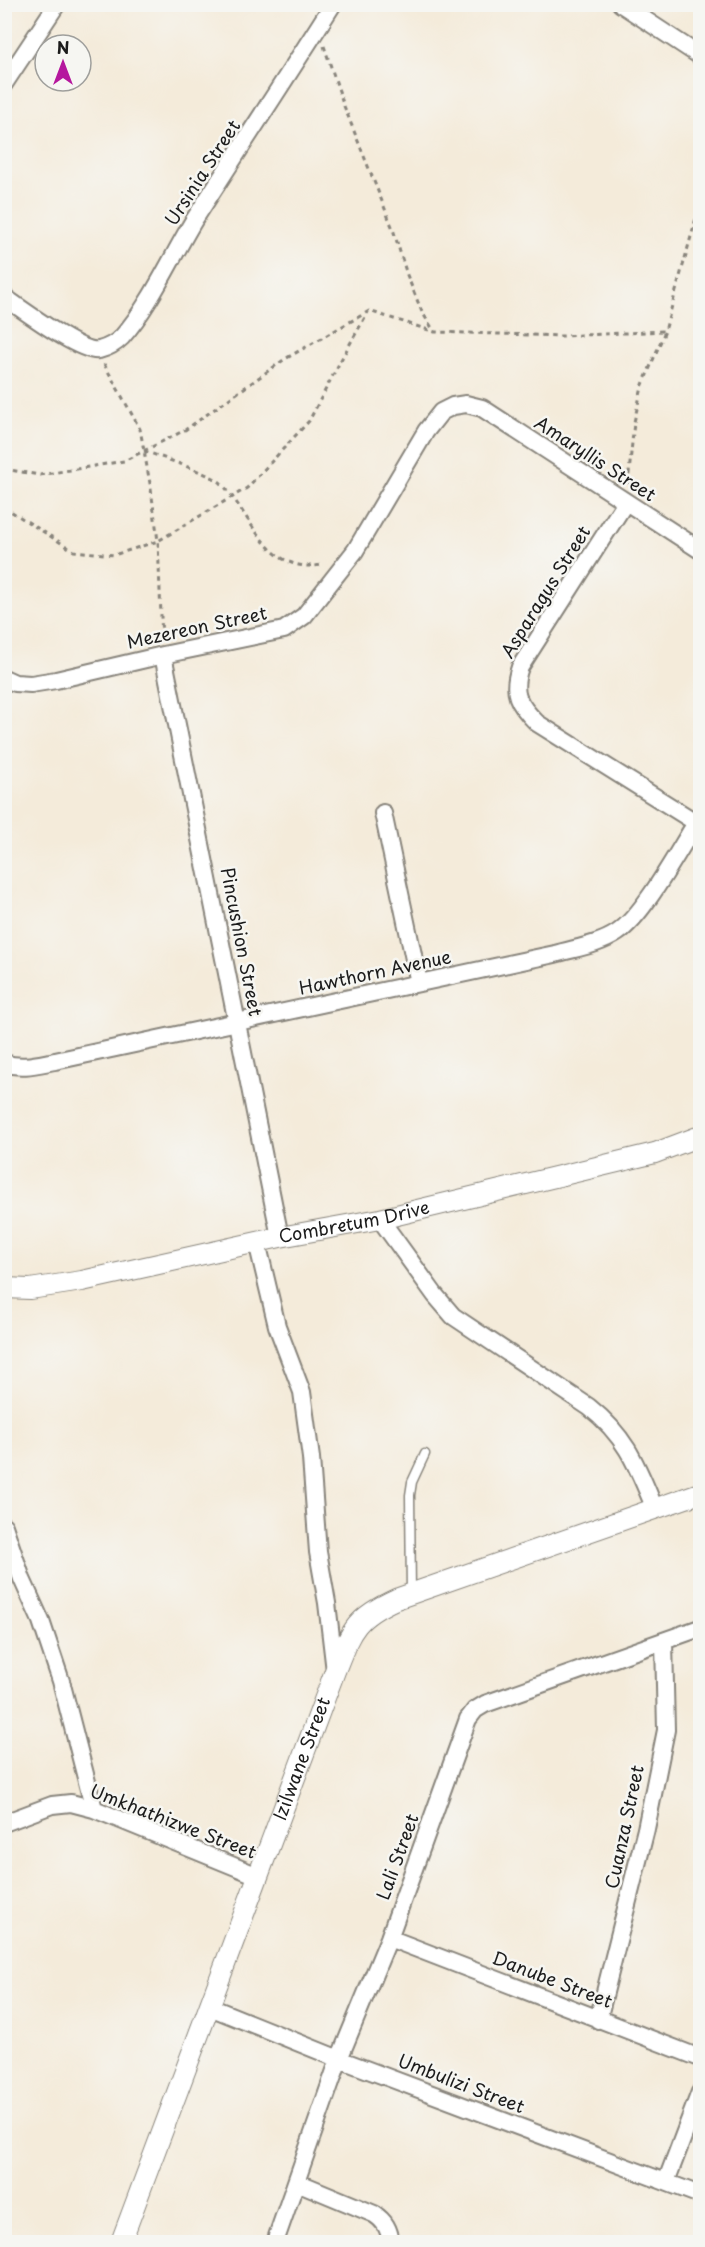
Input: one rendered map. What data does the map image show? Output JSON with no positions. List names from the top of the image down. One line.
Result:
{"streets":{"street":["Ursinia Street","Amaryllis Street","Asparagus Street","Mezereon Street","Pincushion Street","Hawthorn Avenue","Combretum Drive","Izilwane Street","Umkhathizwe Street","Cuanza Street","Lali Street","Danube Street","Umbulizi Street"]},"crossings":[["Amaryllis Street","Asparagus Street"],["Amaryllis Street","Mezereon Street"],["Asparagus Street","Hawthorn Avenue"],["Mezereon Street","Pincushion Street"],["Pincushion Street","Hawthorn Avenue"],["Pincushion Street","Combretum Drive"],["Izilwane Street","Umkhathizwe Street"],["Izilwane Street","Umbulizi Street"],["Cuanza Street","Lali Street"],["Cuanza Street","Danube Street"],["Lali Street","Danube Street"],["Lali Street","Umbulizi Street"]],"north":"top"}
